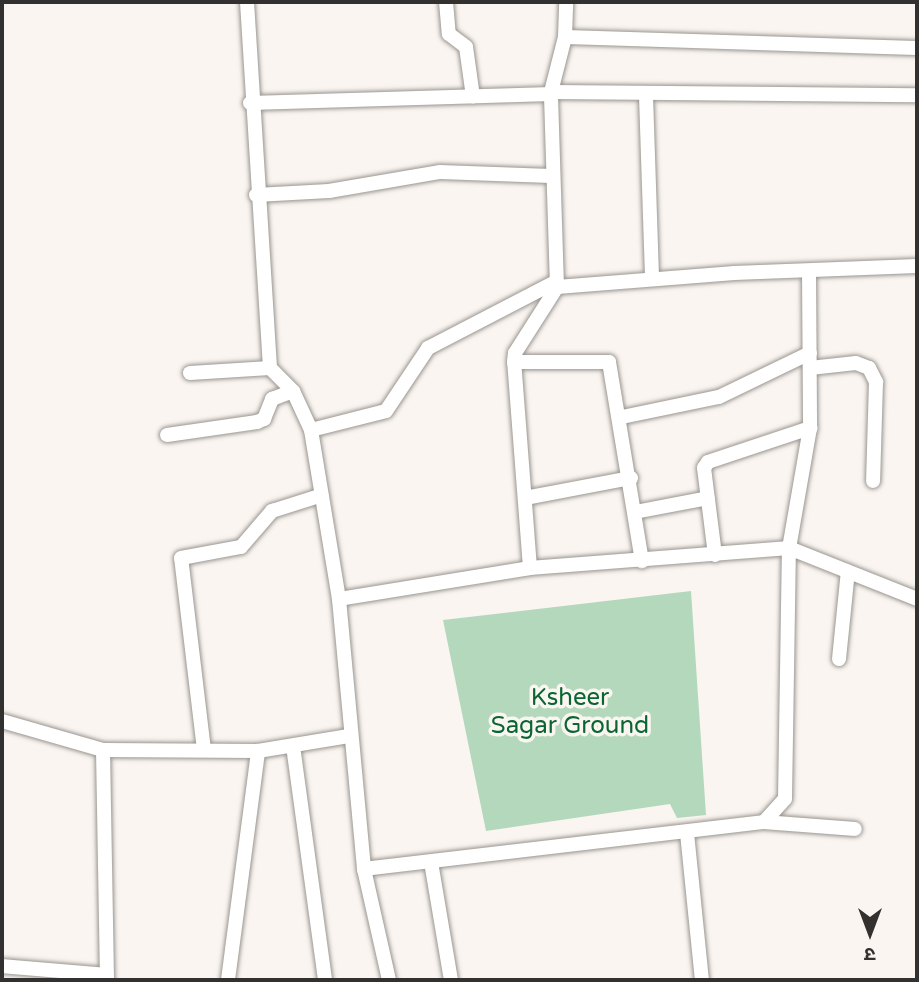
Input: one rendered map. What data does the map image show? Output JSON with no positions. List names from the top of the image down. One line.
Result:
{"parks":["Ksheer Sagar Ground"],"north":"bottom"}
